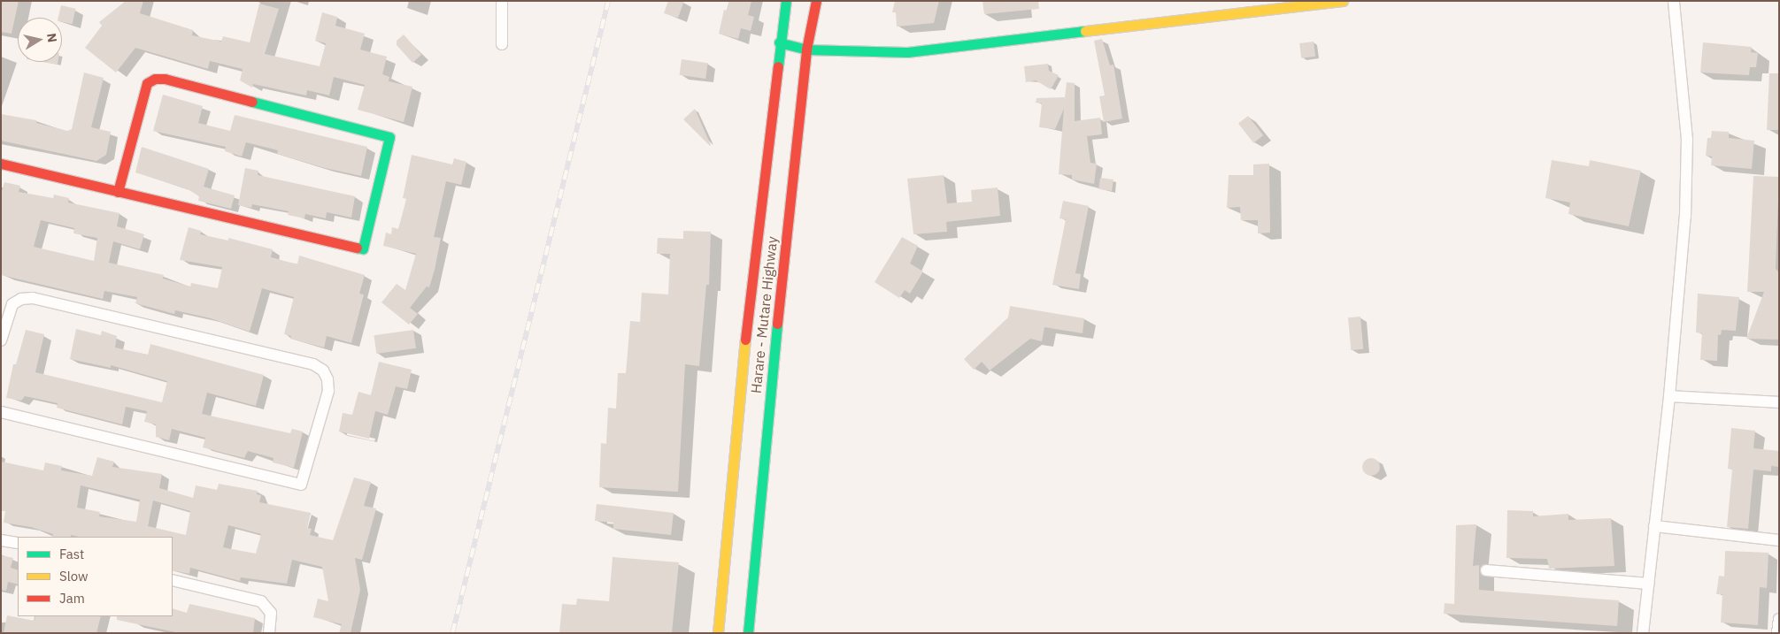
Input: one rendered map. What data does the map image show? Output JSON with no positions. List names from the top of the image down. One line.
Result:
{"streets":{"main road":["Harare - Mutare Highway"]},"legend":["Fast","Slow","Jam"],"north":"right"}
